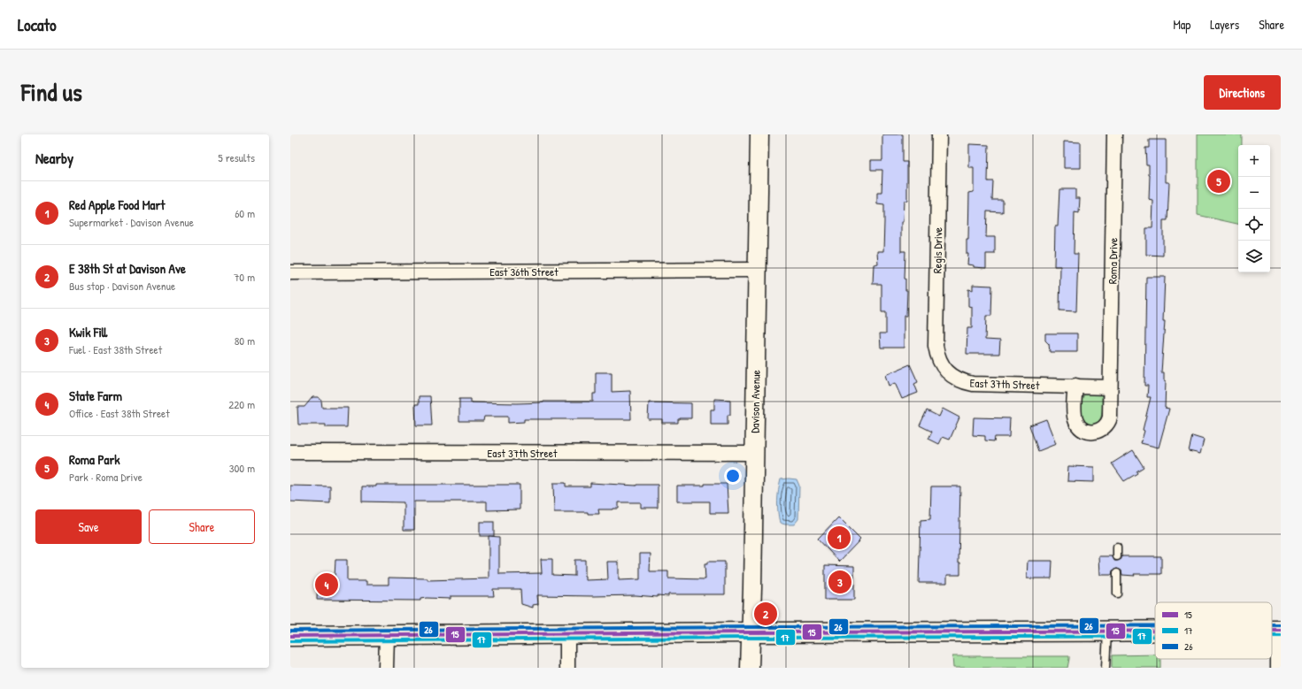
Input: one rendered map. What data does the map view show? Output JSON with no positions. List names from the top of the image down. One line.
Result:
{"streets":{"street":["Regis Drive","Roma Drive","East 36th Street","East 37th Street","Davison Avenue"]},"crossings":[["Regis Drive","East 37th Street"],["Roma Drive","East 37th Street"],["East 36th Street","Davison Avenue"],["East 37th Street","Davison Avenue"]],"lines":["transit line 26","transit line 15","transit line 17"],"legend":["15","17","26"],"page":{"header":"Locato","nav":["Map","Layers","Share"],"title":"Find us","buttons":["Directions",["Save","Share"]],"heading":["Nearby","5 results"],"map_buttons":["+","−"],"pins":["5","1","3","4","2"],"list":[{"mark":"1","name":"Red Apple Food Mart","note":"Supermarket · Davison Avenue","value":"60 m"},{"mark":"2","name":"E 38th St at Davison Ave","note":"Bus stop · Davison Avenue","value":"70 m"},{"mark":"3","name":"Kwik Fill","note":"Fuel · East 38th Street","value":"80 m"},{"mark":"4","name":"State Farm","note":"Office · East 38th Street","value":"220 m"},{"mark":"5","name":"Roma Park","note":"Park · Roma Drive","value":"300 m"}]}}
